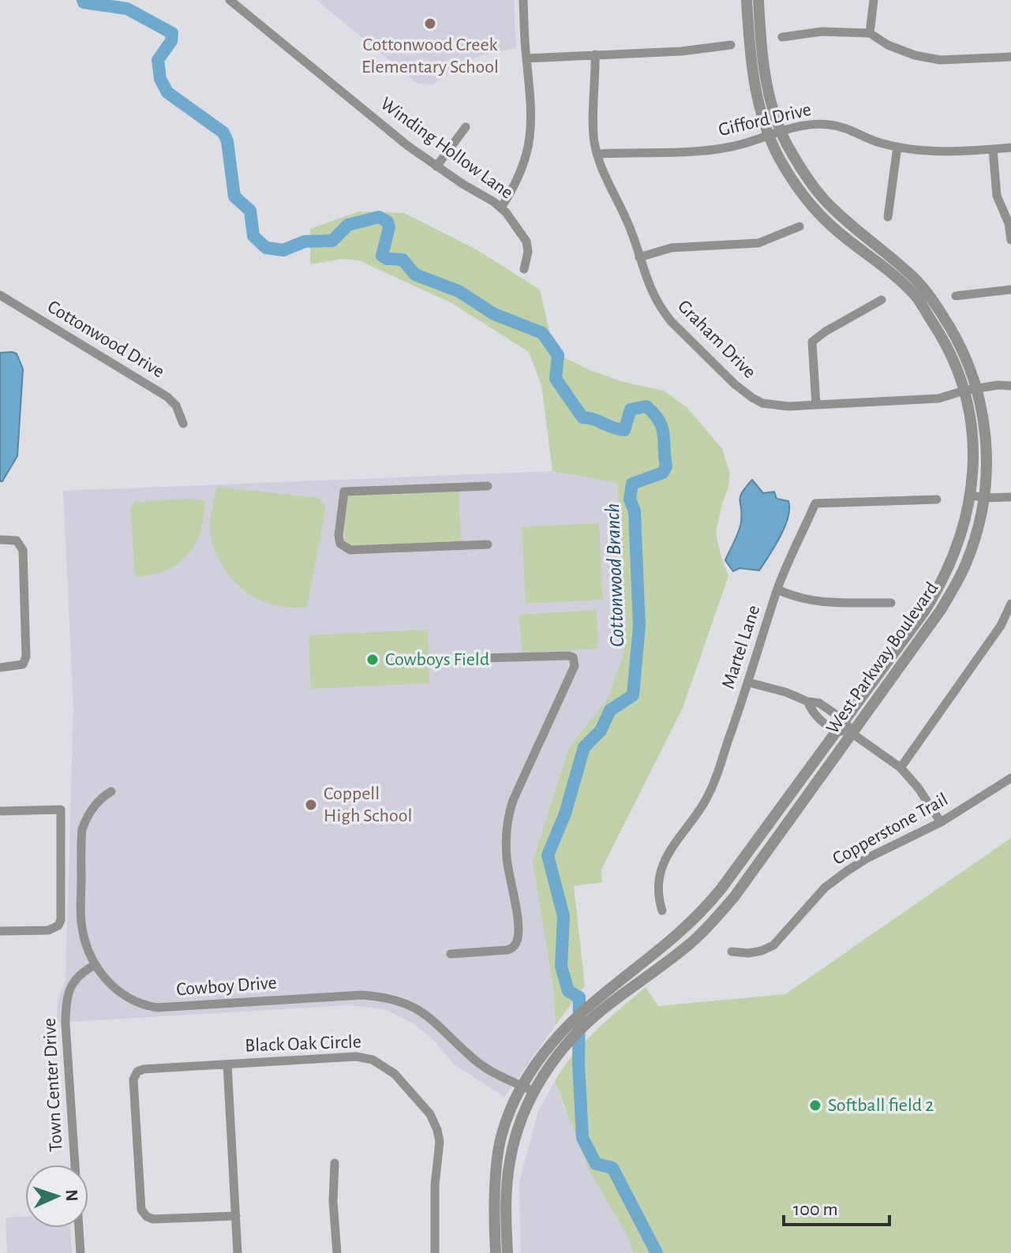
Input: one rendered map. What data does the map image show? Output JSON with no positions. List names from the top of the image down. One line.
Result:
{"streets":{"street":["Gifford Drive","Winding Hollow Lane","Cottonwood Drive","Graham Drive","Martel Lane","West Parkway Boulevard","Copperstone Trail","Cowboy Drive","Black Oak Circle","Town Center Drive"]},"crossings":[["Gifford Drive","Graham Drive"],["Gifford Drive","West Parkway Boulevard"],["Graham Drive","West Parkway Boulevard"],["West Parkway Boulevard","Cowboy Drive"],["Cowboy Drive","Town Center Drive"]],"water":["Cottonwood Branch"],"places":["Cottonwood Creek Elementary School","Cowboys Field","Coppell High School","Softball field 2"],"scale_bar":"100 m","north":"right"}
